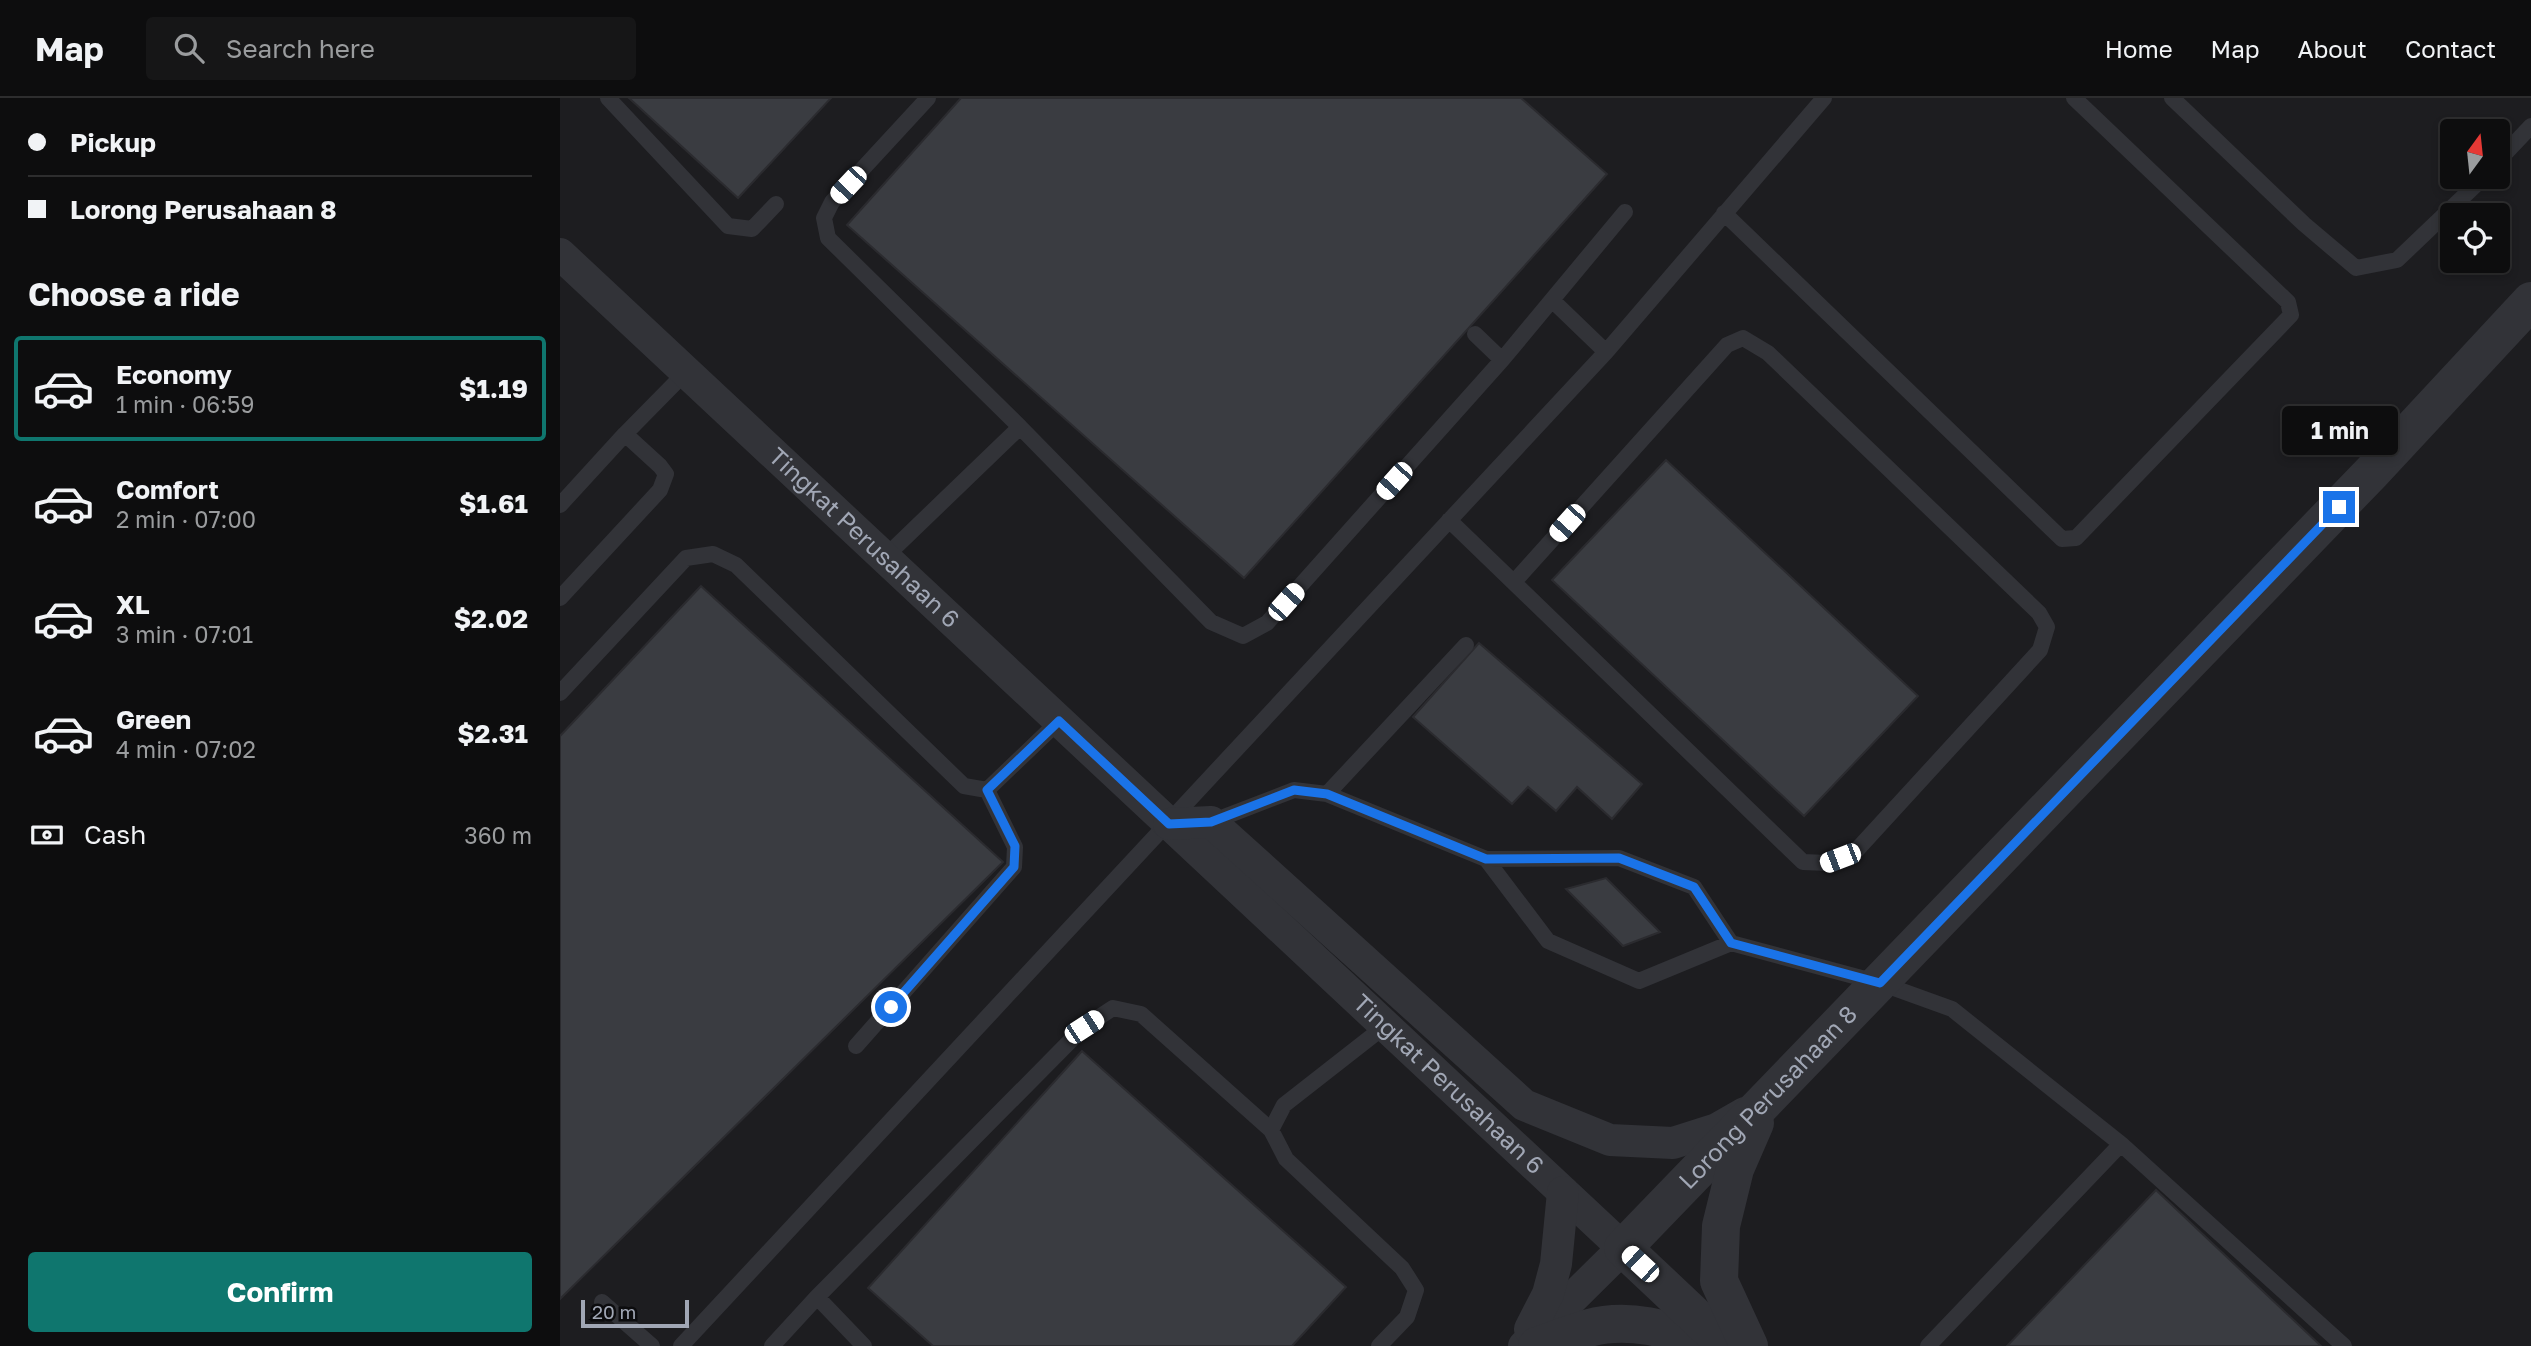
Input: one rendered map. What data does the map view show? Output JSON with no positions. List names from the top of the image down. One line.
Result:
{"streets":{"street":["Tingkat Perusahaan 6","Lorong Perusahaan 8"]},"crossings":[["Tingkat Perusahaan 6","Lorong Perusahaan 8"]],"scale_bar":"20 m","north":"top","page":{"header":"Map","search":"Search here","nav":["Home","Map","About","Contact"],"banner":["Pickup","Lorong Perusahaan 8"],"heading":"Choose a ride","list":[{"name":"Economy","note":"1 min · 06:59","value":"$1.19"},{"name":"Comfort","note":"2 min · 07:00","value":"$1.61"},{"name":"XL","note":"3 min · 07:01","value":"$2.02"},{"name":"Green","note":"4 min · 07:02","value":"$2.31"}],"bubble":"1 min","pay":["Cash","360 m"],"buttons":"Confirm","scale":"20 m"}}
